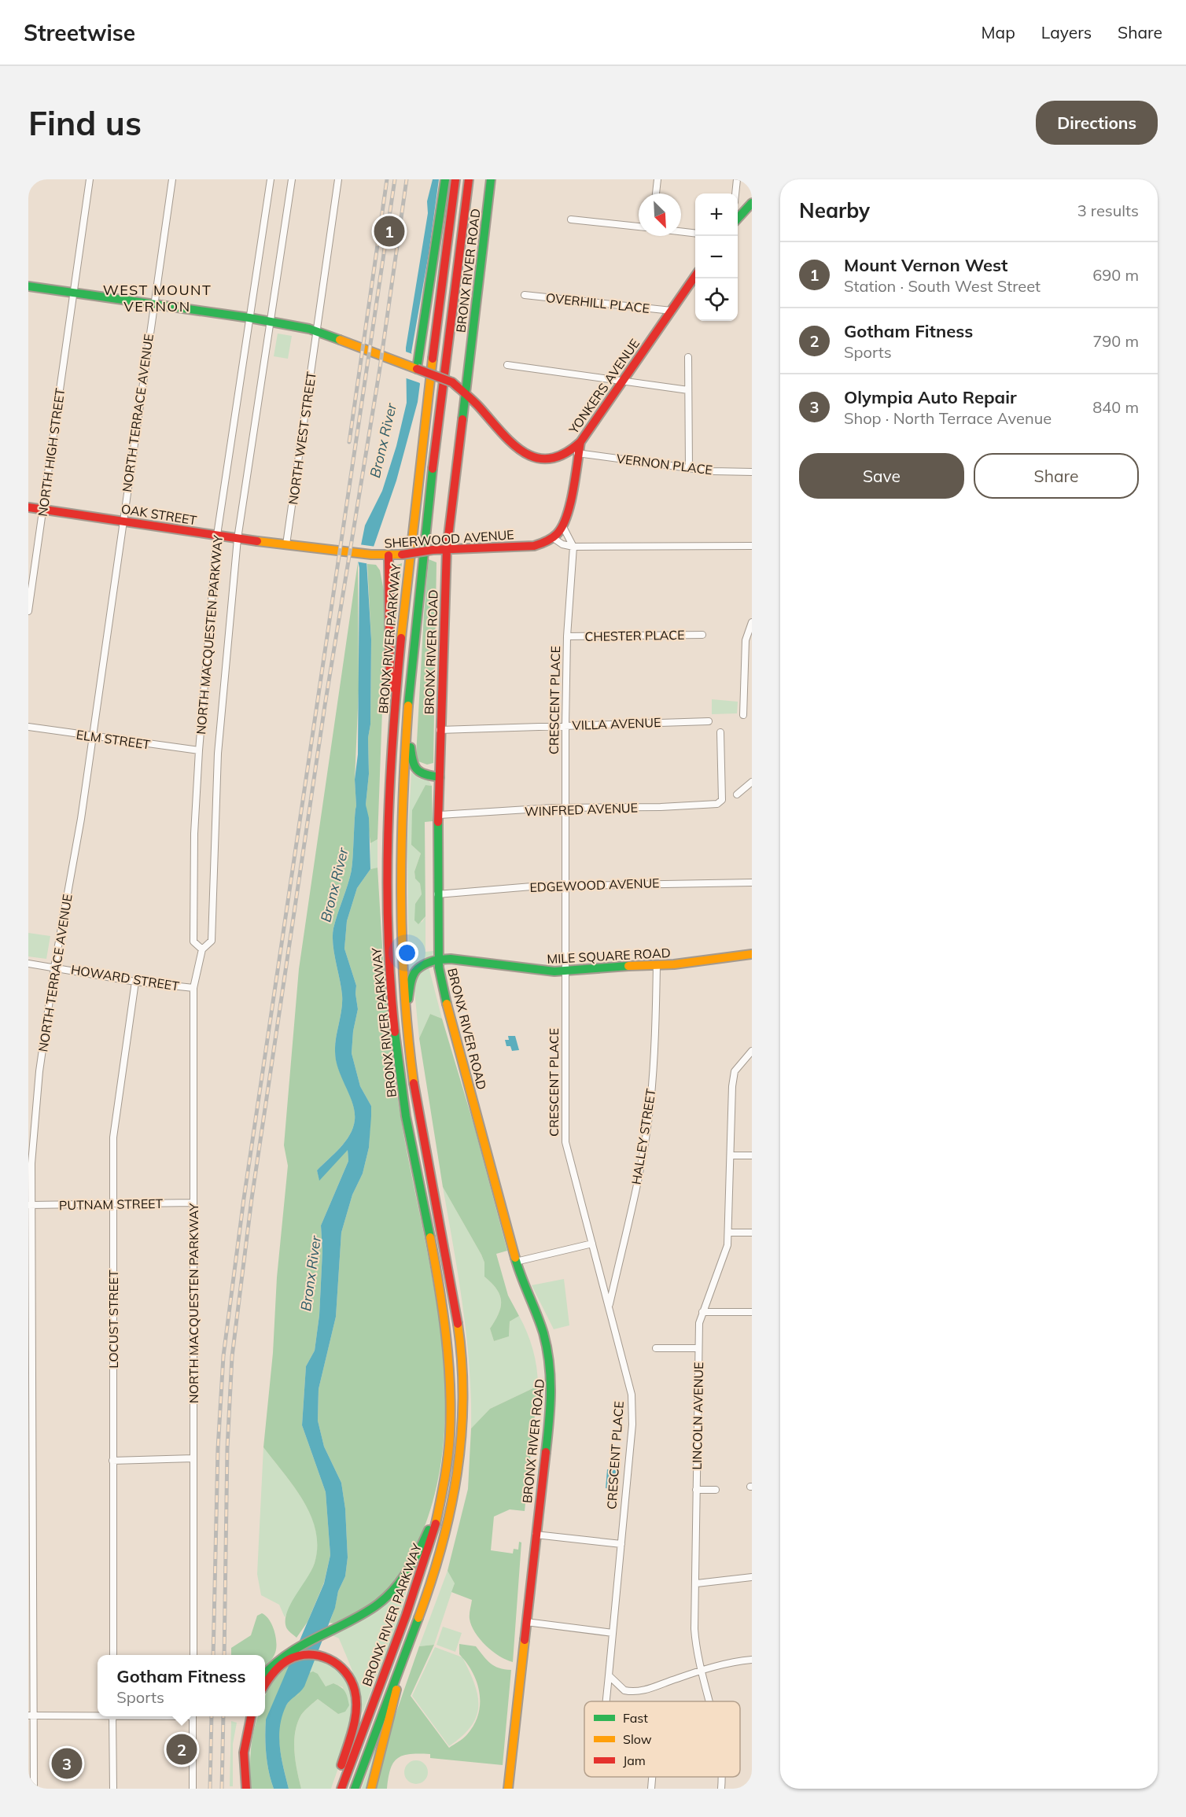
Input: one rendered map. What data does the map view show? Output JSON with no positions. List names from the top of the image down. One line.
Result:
{"streets":{"main road":["BRONX RIVER ROAD","YONKERS AVENUE","OAK STREET","SHERWOOD AVENUE","BRONX RIVER PARKWAY","MILE SQUARE ROAD"],"street":["OVERHILL PLACE","NORTH TERRACE AVENUE","NORTH WEST STREET","NORTH HIGH STREET","VERNON PLACE","NORTH MACQUESTEN PARKWAY","CHESTER PLACE","CRESCENT PLACE","VILLA AVENUE","ELM STREET","WINFRED AVENUE","EDGEWOOD AVENUE","HOWARD STREET","HALLEY STREET","PUTNAM STREET","LOCUST STREET","LINCOLN AVENUE"]},"crossings":[["BRONX RIVER ROAD","YONKERS AVENUE"],["BRONX RIVER ROAD","SHERWOOD AVENUE"],["BRONX RIVER ROAD","VILLA AVENUE"],["BRONX RIVER ROAD","WINFRED AVENUE"],["BRONX RIVER ROAD","EDGEWOOD AVENUE"],["BRONX RIVER ROAD","MILE SQUARE ROAD"],["OVERHILL PLACE","YONKERS AVENUE"],["YONKERS AVENUE","NORTH TERRACE AVENUE"],["YONKERS AVENUE","NORTH WEST STREET"],["YONKERS AVENUE","NORTH HIGH STREET"],["YONKERS AVENUE","NORTH MACQUESTEN PARKWAY"],["NORTH TERRACE AVENUE","OAK STREET"],["NORTH TERRACE AVENUE","ELM STREET"],["NORTH TERRACE AVENUE","HOWARD STREET"],["NORTH TERRACE AVENUE","PUTNAM STREET"],["NORTH WEST STREET","OAK STREET"],["NORTH WEST STREET","SHERWOOD AVENUE"],["NORTH HIGH STREET","OAK STREET"],["OAK STREET","SHERWOOD AVENUE"],["OAK STREET","NORTH MACQUESTEN PARKWAY"],["NORTH MACQUESTEN PARKWAY","ELM STREET"],["NORTH MACQUESTEN PARKWAY","HOWARD STREET"],["NORTH MACQUESTEN PARKWAY","PUTNAM STREET"],["CHESTER PLACE","CRESCENT PLACE"],["CRESCENT PLACE","VILLA AVENUE"],["CRESCENT PLACE","WINFRED AVENUE"],["CRESCENT PLACE","EDGEWOOD AVENUE"],["CRESCENT PLACE","MILE SQUARE ROAD"],["CRESCENT PLACE","HALLEY STREET"],["MILE SQUARE ROAD","HALLEY STREET"],["HOWARD STREET","LOCUST STREET"],["PUTNAM STREET","LOCUST STREET"]],"districts":["WEST MOUNT VERNON"],"water":["Bronx River"],"legend":["Fast","Slow","Jam"],"north":"bottom right","page":{"header":"Streetwise","nav":["Map","Layers","Share"],"buttons":["Directions",["Save","Share"]],"title":"Find us","heading":["Nearby","3 results"],"map_buttons":["+","−"],"pins":["1","2","3"],"list":[{"mark":"1","name":"Mount Vernon West","note":"Station · South West Street","value":"690 m"},{"mark":"2","name":"Gotham Fitness","note":"Sports","value":"790 m"},{"mark":"3","name":"Olympia Auto Repair","note":"Shop · North Terrace Avenue","value":"840 m"}],"popup":["Gotham Fitness","Sports"]}}
